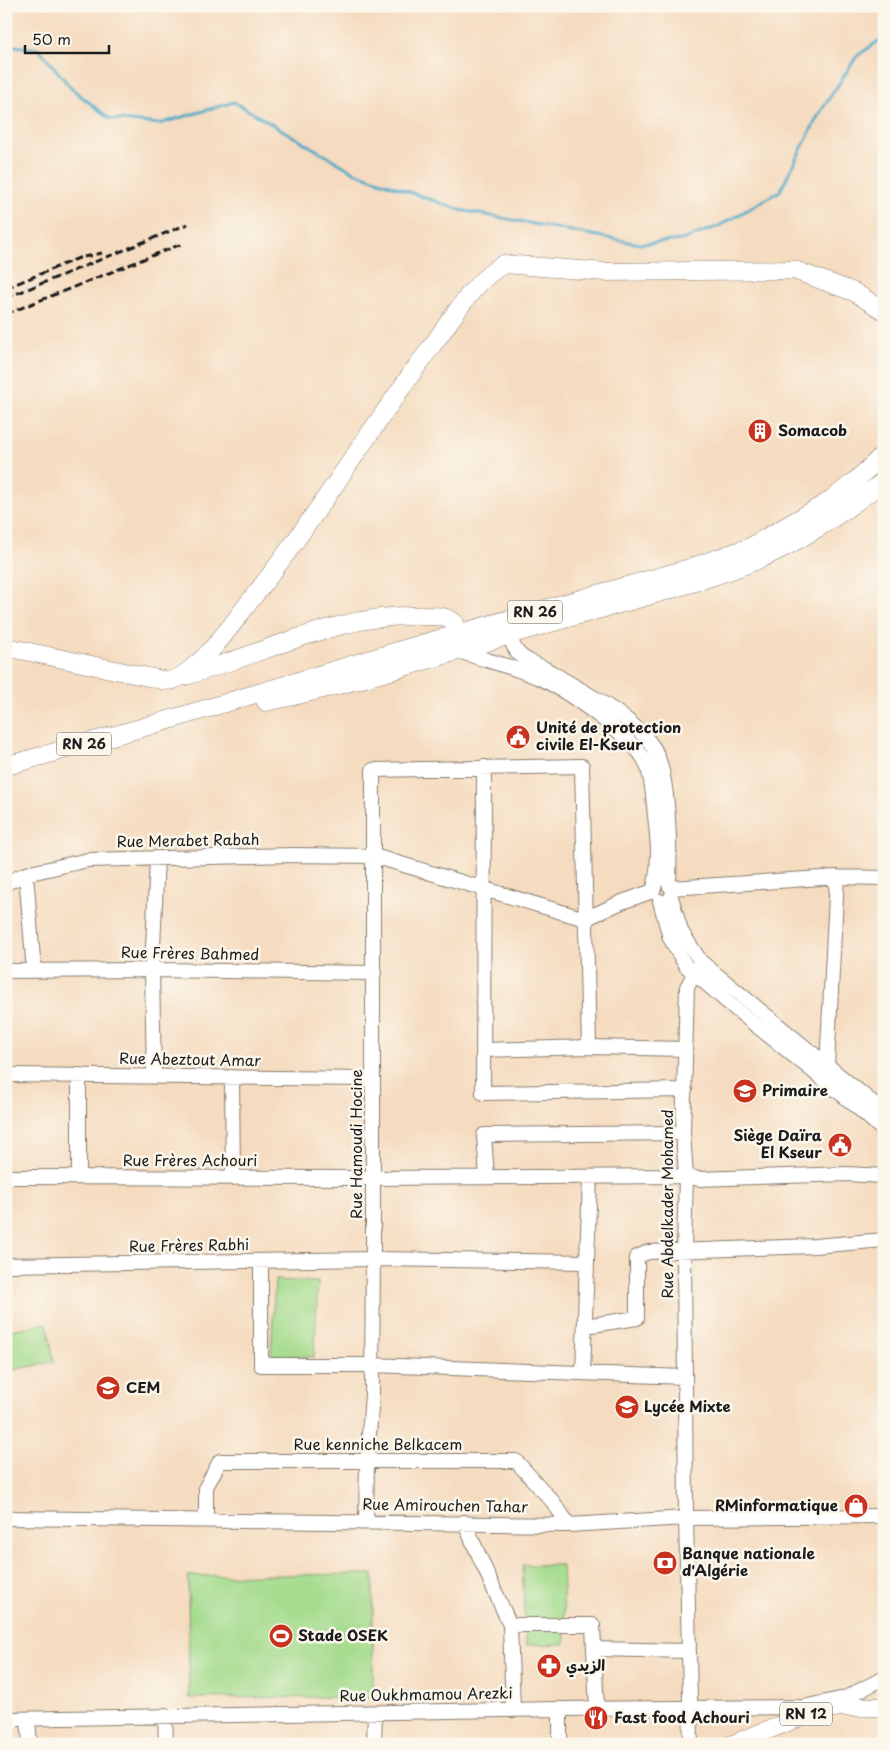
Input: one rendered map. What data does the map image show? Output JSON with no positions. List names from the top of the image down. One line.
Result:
{"streets":{"main road":["RN 26","RN 12"],"street":["Rue Merabet Rabah","Rue Frères Bahmed","Rue Abeztout Amar","Rue Hamoudi Hocine","Rue Frères Achouri","Rue Abdelkader Mohamed","Rue Frères Rabhi","Rue kenniche Belkacem","Rue Amirouchen Tahar","Rue Oukhmamou Arezki"]},"crossings":[["Rue Merabet Rabah","Rue Hamoudi Hocine"],["Rue Frères Bahmed","Rue Hamoudi Hocine"],["Rue Abeztout Amar","Rue Hamoudi Hocine"],["Rue Hamoudi Hocine","Rue Frères Achouri"],["Rue Hamoudi Hocine","Rue Frères Rabhi"],["Rue Hamoudi Hocine","Rue kenniche Belkacem"],["Rue Hamoudi Hocine","Rue Amirouchen Tahar"],["Rue Frères Achouri","Rue Abdelkader Mohamed"],["Rue Abdelkader Mohamed","Rue Amirouchen Tahar"],["Rue Abdelkader Mohamed","Rue Oukhmamou Arezki"],["Rue kenniche Belkacem","Rue Amirouchen Tahar"]],"places":{"building":["Somacob"],"public building":["Unité de protection civile El-Kseur","Siège Daïra El Kseur"],"school or university":["Primaire","CEM","Lycée Mixte"],"shop":["RMinformatique"],"bank":["Banque nationale d'Algérie"],"sports":["Stade OSEK"],"pharmacy":["الزيدي"],"restaurant":["Fast food Achouri"]},"scale_bar":"50 m"}
